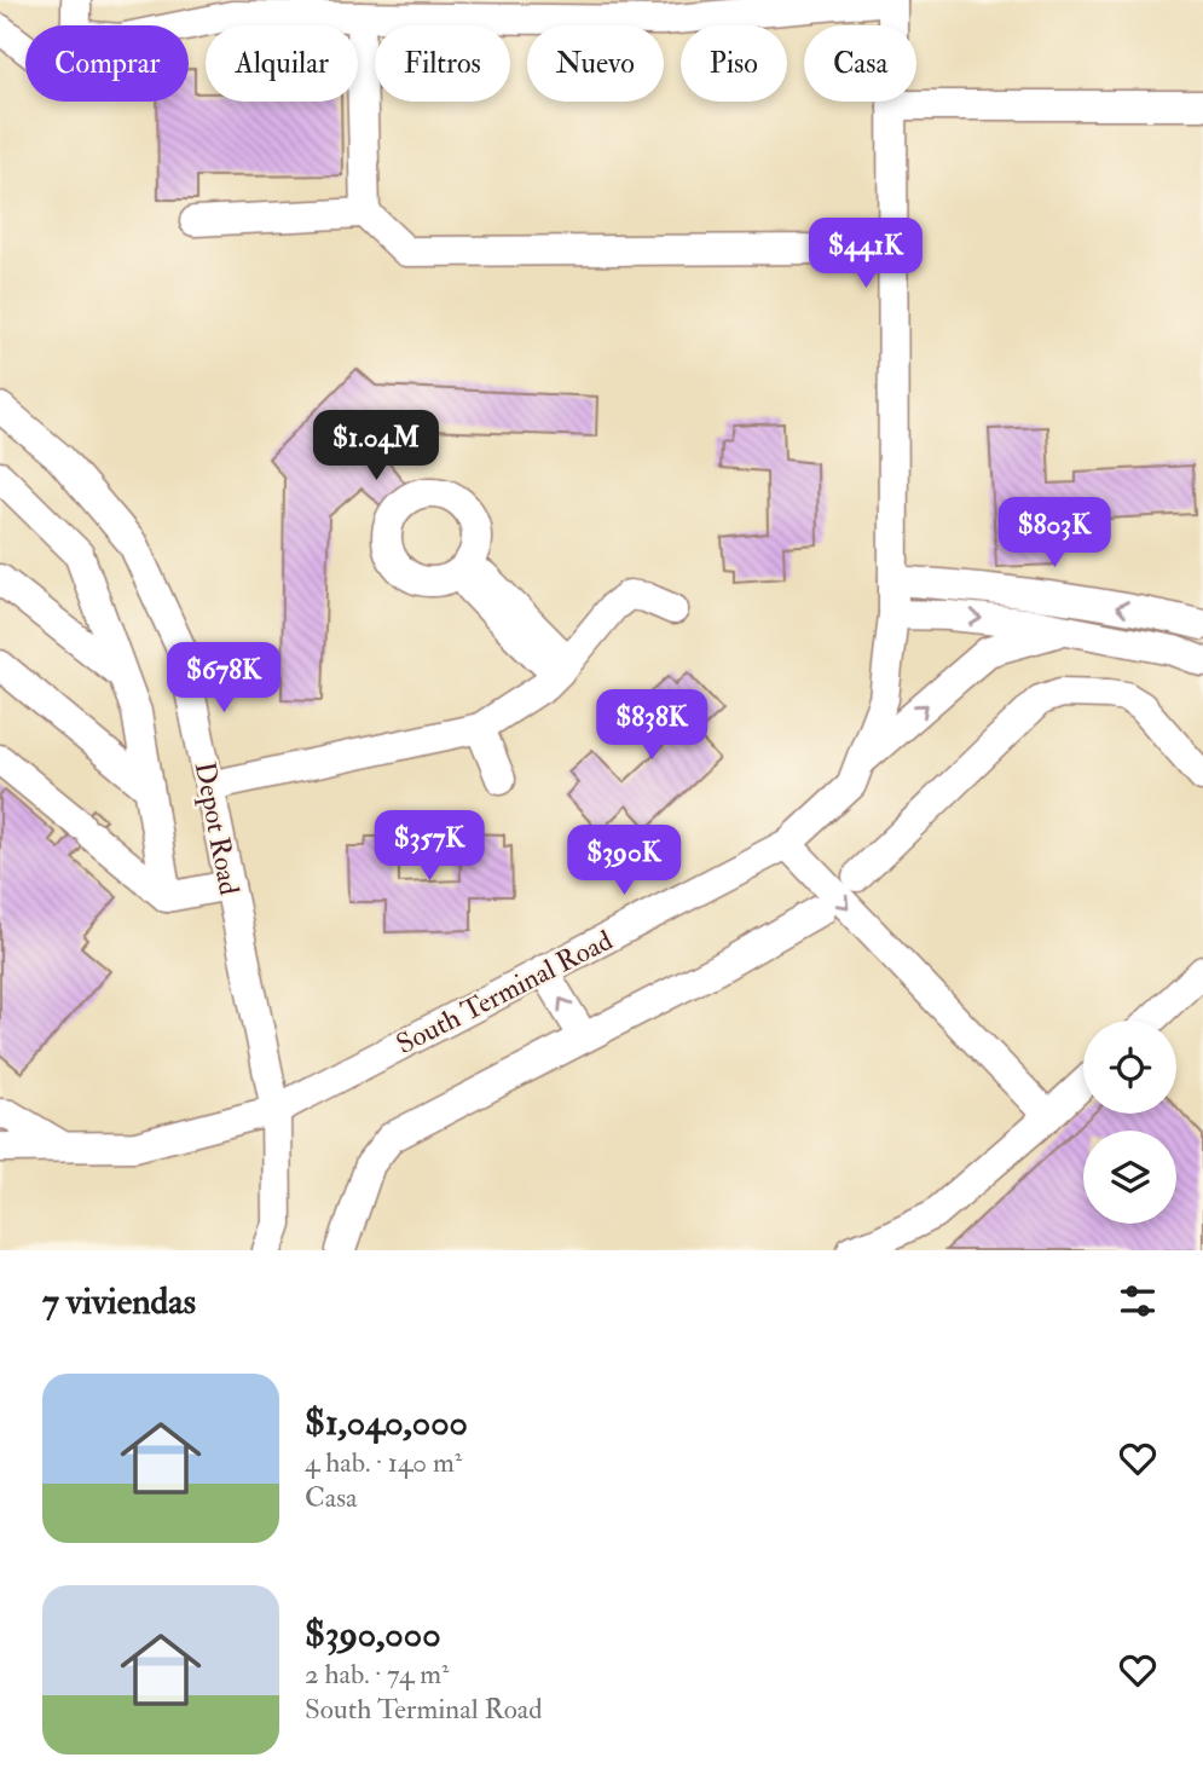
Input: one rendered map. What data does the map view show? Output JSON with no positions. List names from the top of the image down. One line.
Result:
{"streets":{"street":["Depot Road","South Terminal Road"]},"crossings":[["Depot Road","South Terminal Road"]],"page":{"chip":["Comprar","Alquilar","Filtros","Nuevo","Piso","Casa"],"price":["$441K","$1.04M","$803K","$678K","$838K","$357K","$390K"],"heading":"7 viviendas","list":[{"name":"$1,040,000","note":"4 hab. · 140 m² · Casa"},{"name":"$390,000","note":"2 hab. · 74 m² · South Terminal Road"}]}}
